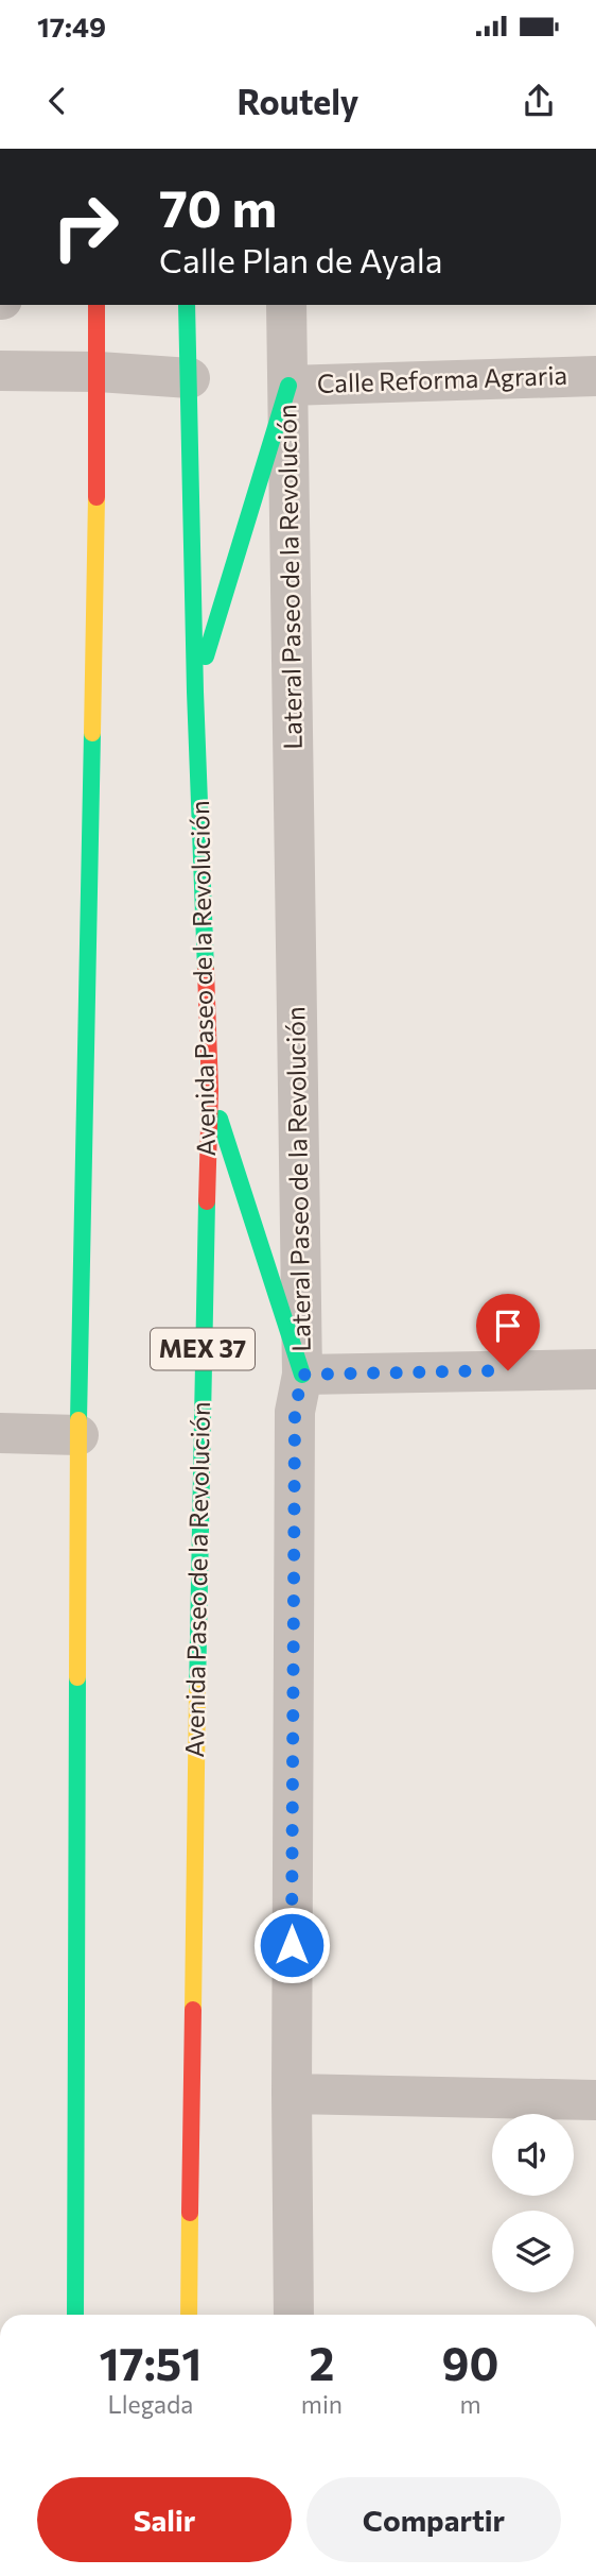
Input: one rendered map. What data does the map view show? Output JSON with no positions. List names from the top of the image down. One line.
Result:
{"streets":{"main road":["Avenida Paseo de la Revolución","MEX 37"],"street":["Calle Reforma Agraria","Lateral Paseo de la Revolución"]},"crossings":[["Calle Reforma Agraria","Lateral Paseo de la Revolución"]],"page":{"status":"17:49","header":"Routely","turn":["70 m","Calle Plan de Ayala"],"eta":["17:51","Llegada","2","min","90","m"],"buttons":["Salir","Compartir"]}}
